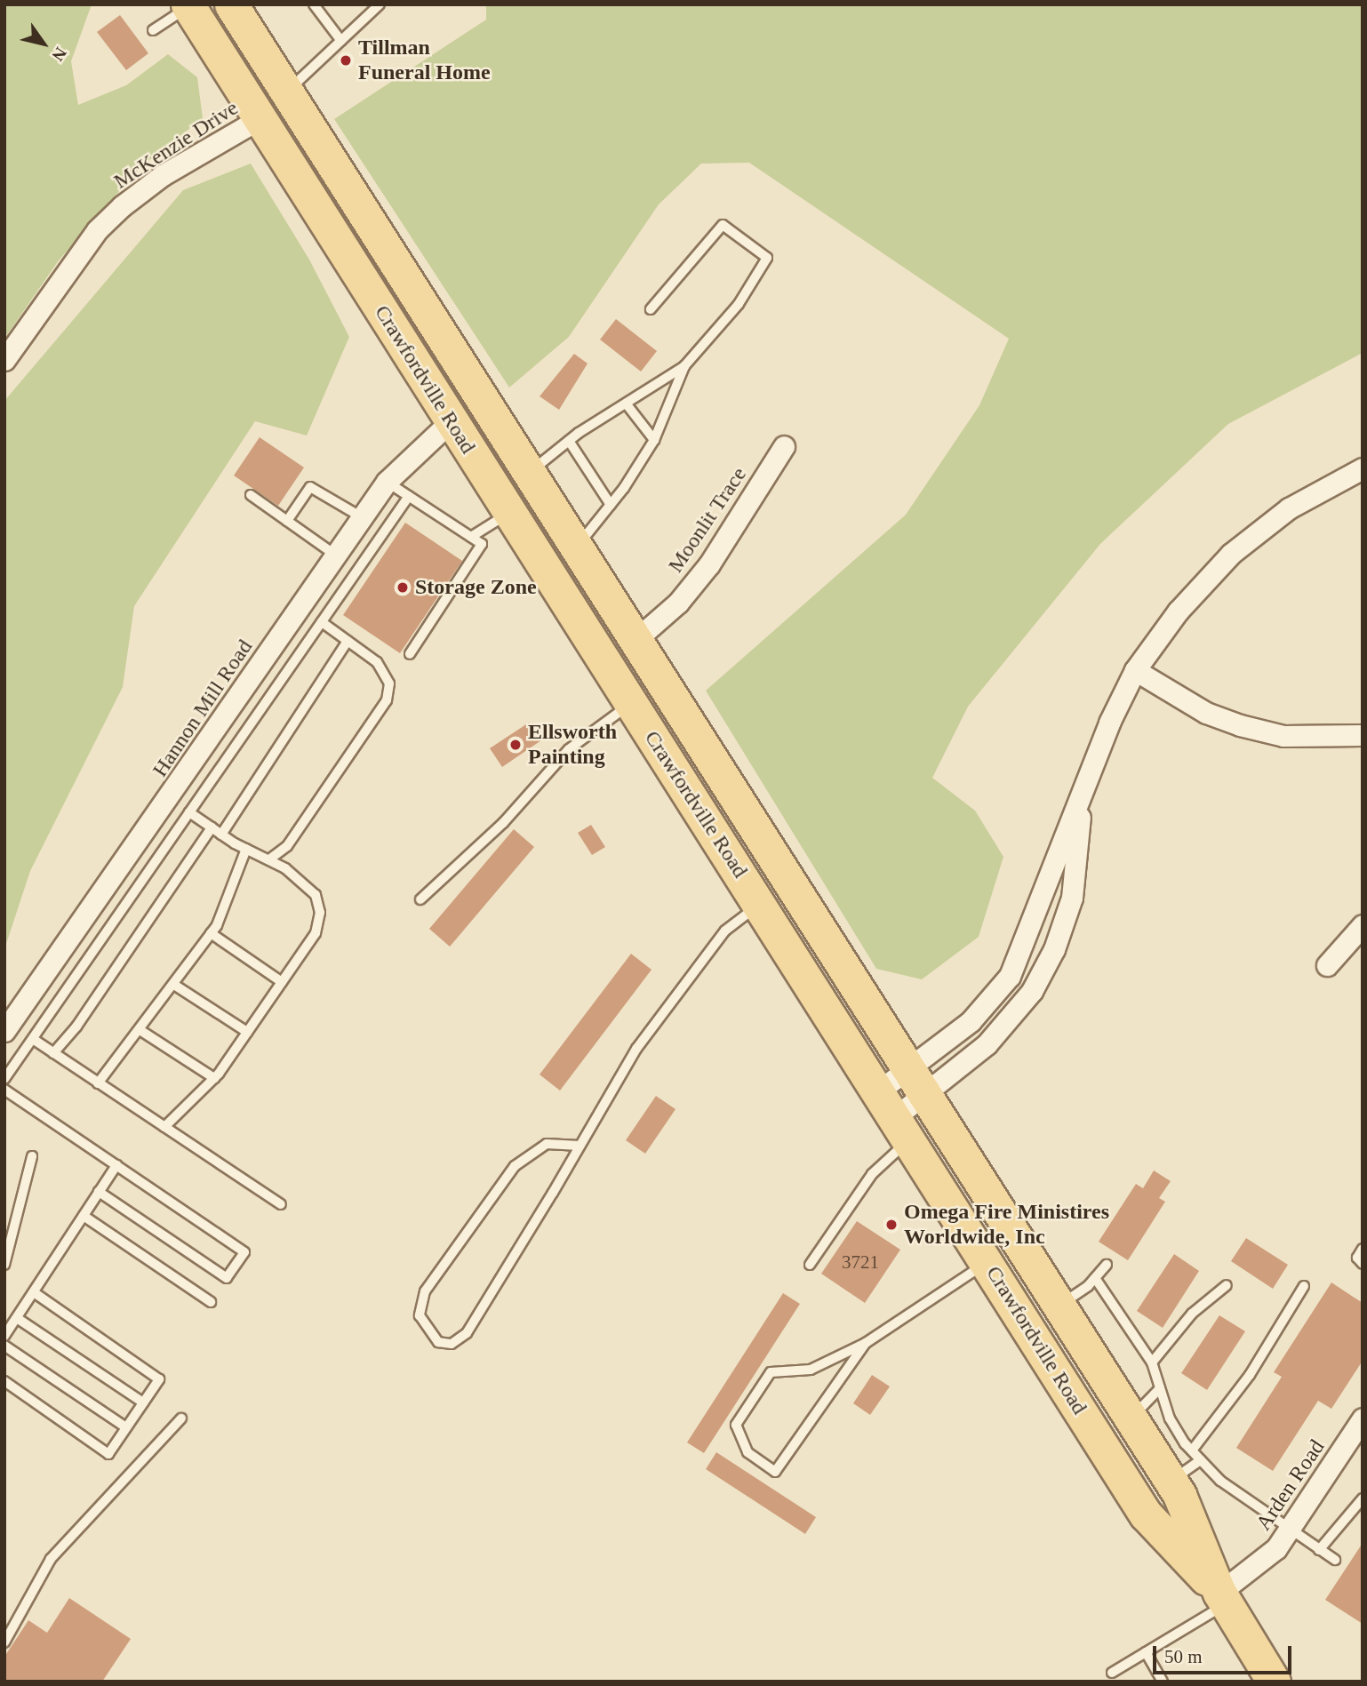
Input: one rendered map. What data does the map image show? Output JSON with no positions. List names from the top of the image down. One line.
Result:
{"streets":{"main road":["Crawfordville Road"],"street":["McKenzie Drive","Moonlit Trace","Hannon Mill Road","Arden Road"]},"crossings":[["McKenzie Drive","Crawfordville Road"],["Crawfordville Road","Moonlit Trace"],["Crawfordville Road","Hannon Mill Road"],["Crawfordville Road","Arden Road"]],"places":["Tillman Funeral Home","Storage Zone","Ellsworth Painting","Omega Fire Ministires Worldwide, Inc"],"house_numbers":["3721"],"scale_bar":"50 m","north":"bottom right"}
